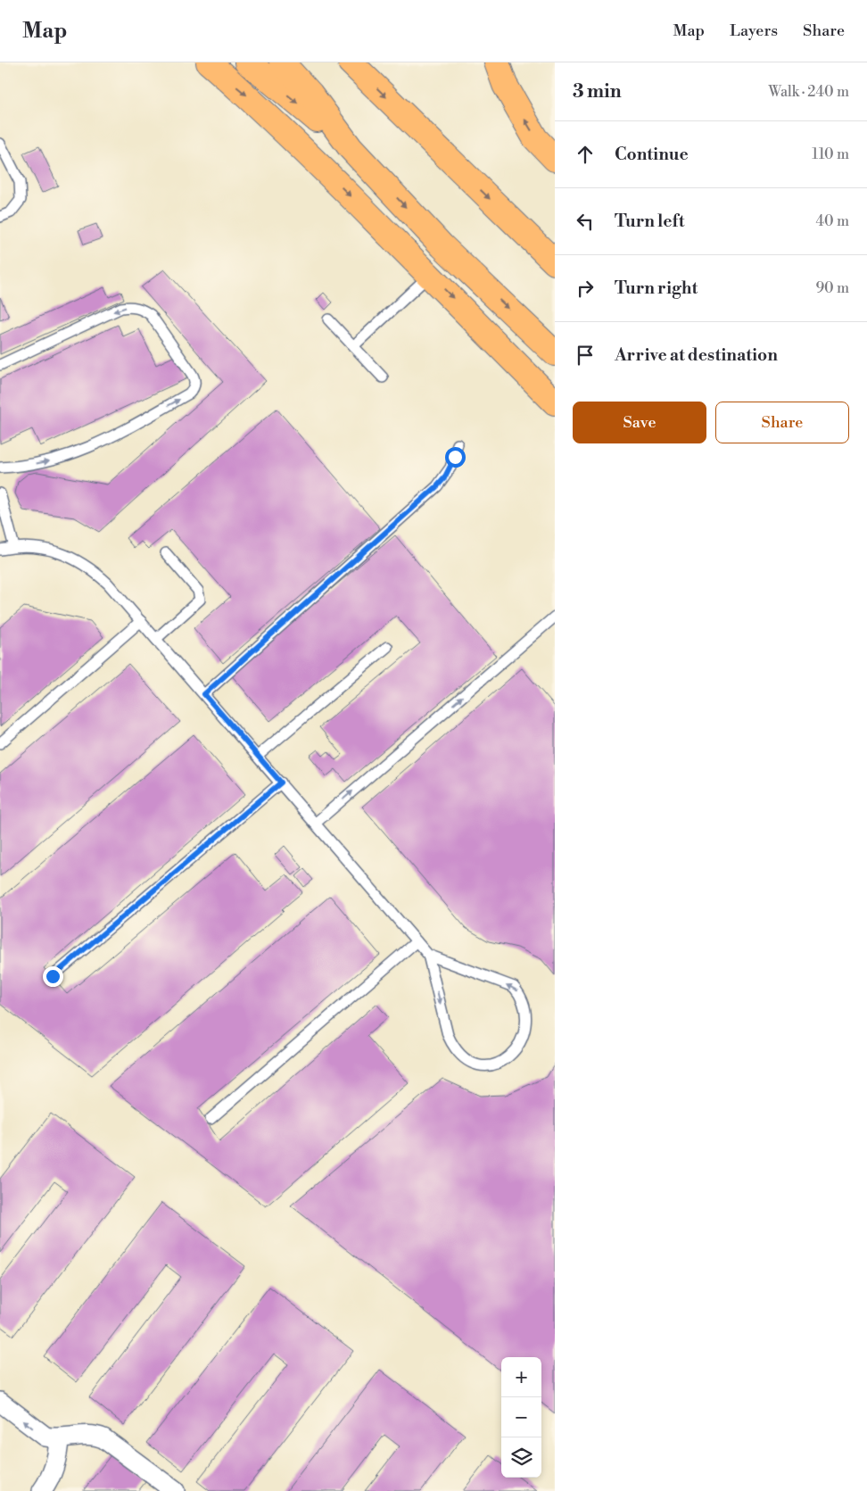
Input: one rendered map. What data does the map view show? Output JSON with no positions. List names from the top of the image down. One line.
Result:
{"page":{"header":"Map","nav":["Map","Layers","Share"],"heading":["3 min","Walk · 240 m"],"list":[["Continue","110 m"],["Turn left","40 m"],["Turn right","90 m"],"Arrive at destination"],"buttons":["Save","Share"],"map_buttons":["+","−"]}}
